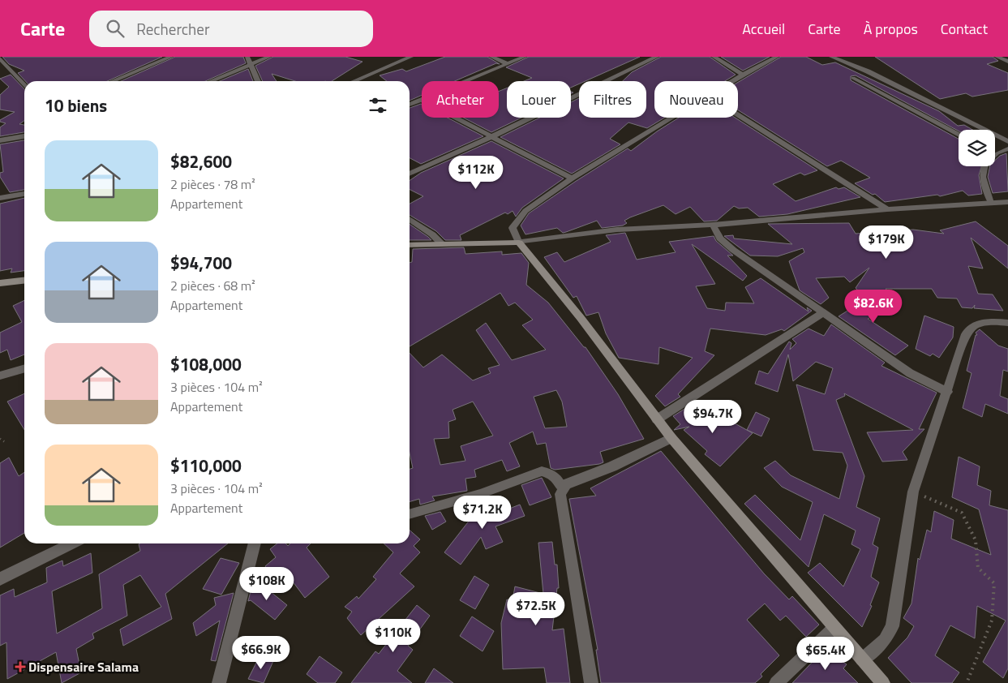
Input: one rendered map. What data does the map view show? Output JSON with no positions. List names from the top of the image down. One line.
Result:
{"places":{"health":["Dispensaire Salama"]},"page":{"header":"Carte","search":"Rechercher","nav":["Accueil","Carte","À propos","Contact"],"chip":["Acheter","Louer","Filtres","Nouveau"],"heading":"10 biens","list":[{"name":"$82,600","note":"2 pièces · 78 m² · Appartement"},{"name":"$94,700","note":"2 pièces · 68 m² · Appartement"},{"name":"$108,000","note":"3 pièces · 104 m² · Appartement"},{"name":"$110,000","note":"3 pièces · 104 m² · Appartement"}],"price":["$112K","$179K","$82.6K","$94.7K","$71.2K","$108K","$72.5K","$110K","$66.9K","$65.4K"]}}
